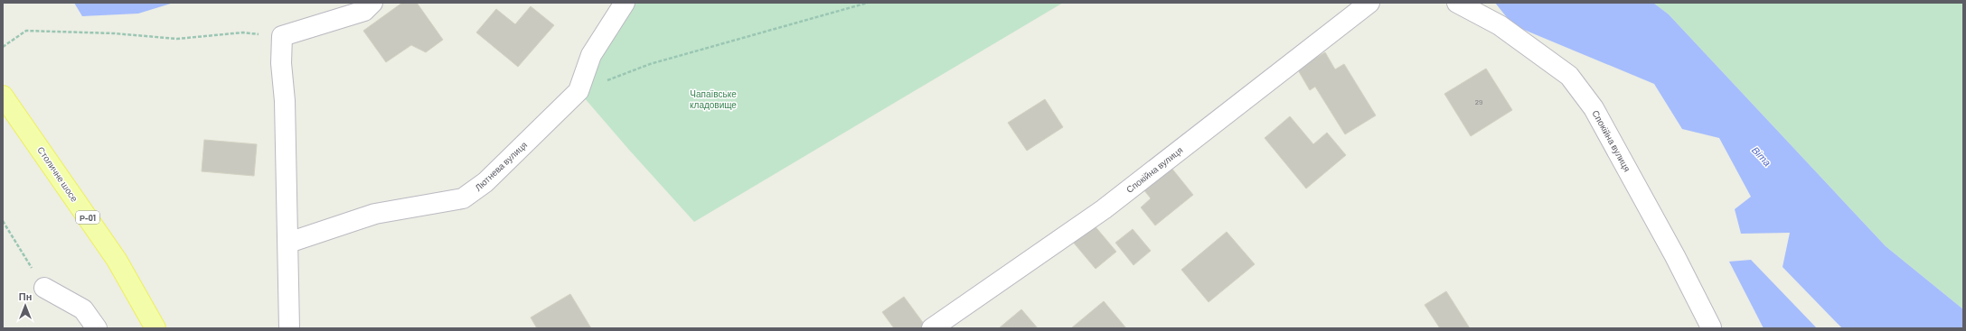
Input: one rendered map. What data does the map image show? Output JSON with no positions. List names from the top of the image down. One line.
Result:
{"streets":{"main road":["Столичне шосе","Р-01"],"street":["Спокійна вулиця","Лютнева вулиця"]},"water":["Віта"],"parks":["Чапаївське кладовище"],"house_numbers":["29"],"north":"top"}
